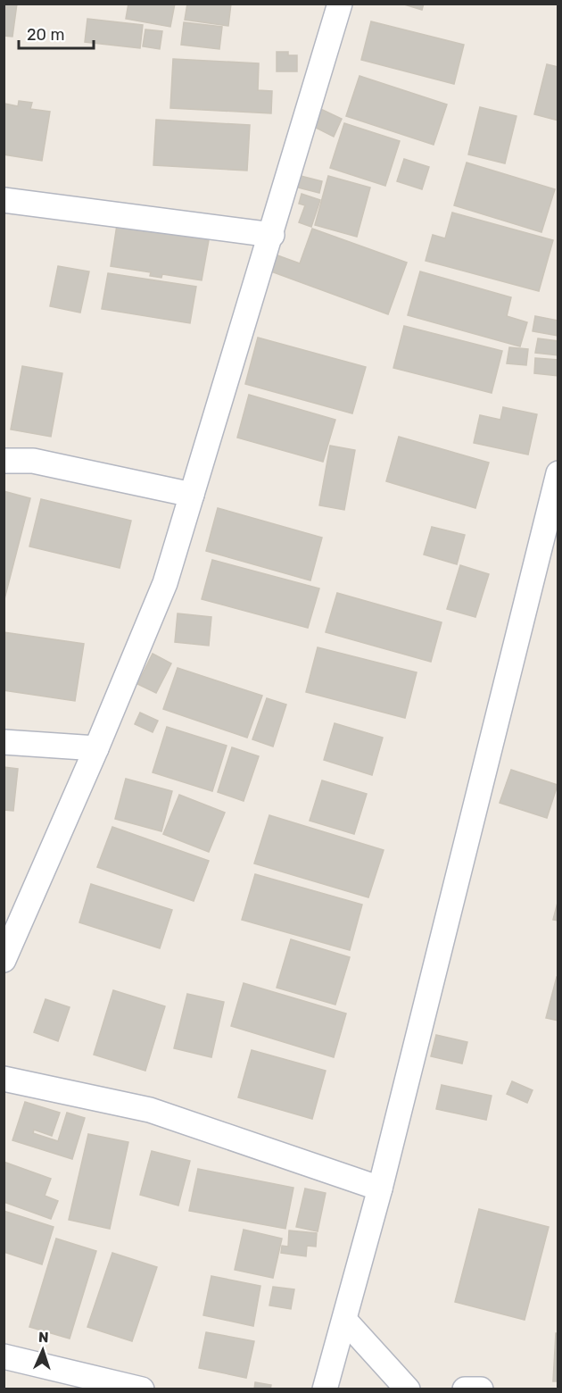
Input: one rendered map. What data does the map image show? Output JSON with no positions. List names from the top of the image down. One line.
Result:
{"scale_bar":"20 m","north":"top"}
